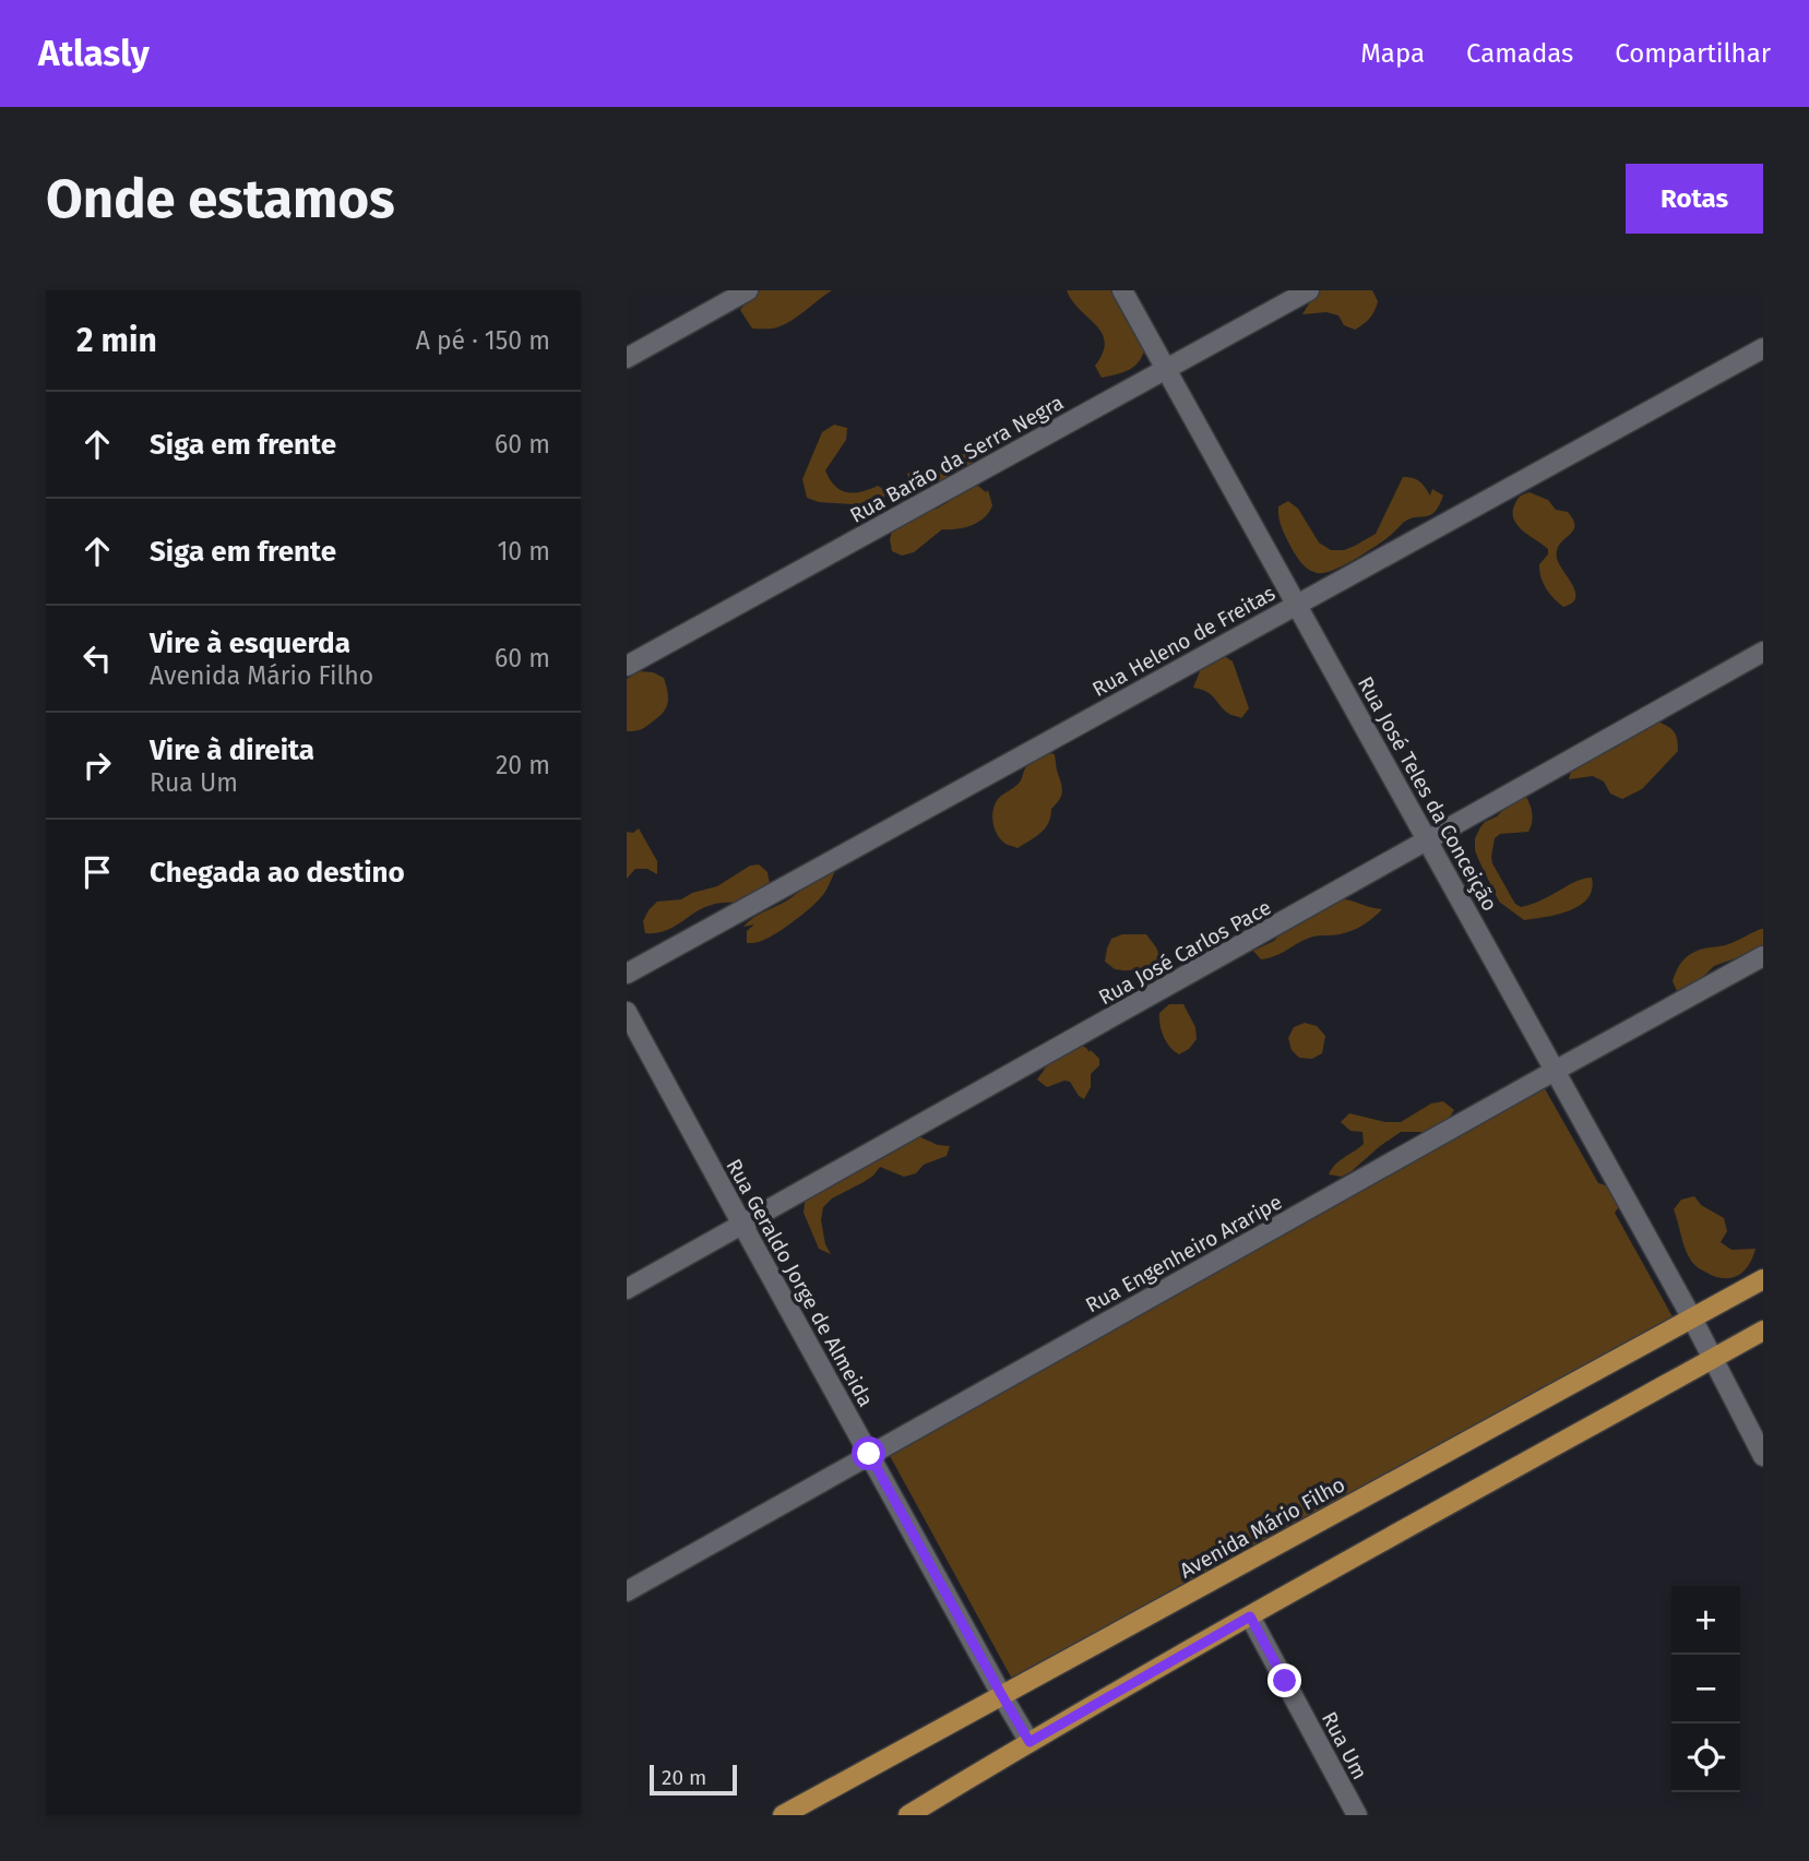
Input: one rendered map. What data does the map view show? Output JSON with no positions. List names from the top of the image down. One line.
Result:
{"streets":{"main road":["Avenida Mário Filho"],"street":["Rua Barão da Serra Negra","Rua Heleno de Freitas","Rua José Teles da Conceição","Rua José Carlos Pace","Rua Engenheiro Araripe","Rua Geraldo Jorge de Almeida","Rua Um"]},"crossings":[["Rua Barão da Serra Negra","Rua José Teles da Conceição"],["Rua Heleno de Freitas","Rua José Teles da Conceição"],["Rua José Teles da Conceição","Rua José Carlos Pace"],["Rua José Teles da Conceição","Rua Engenheiro Araripe"],["Rua José Teles da Conceição","Avenida Mário Filho"],["Rua José Carlos Pace","Rua Geraldo Jorge de Almeida"],["Rua Engenheiro Araripe","Rua Geraldo Jorge de Almeida"],["Rua Geraldo Jorge de Almeida","Avenida Mário Filho"]],"scale_bar":"20 m","page":{"header":"Atlasly","nav":["Mapa","Camadas","Compartilhar"],"buttons":"Rotas","title":"Onde estamos","heading":["2 min","A pé · 150 m"],"list":[["Siga em frente","60 m"],["Siga em frente","10 m"],["Vire à esquerda","Avenida Mário Filho","60 m"],["Vire à direita","Rua Um","20 m"],"Chegada ao destino"],"map_buttons":["+","−"],"scale":"20 m"}}
